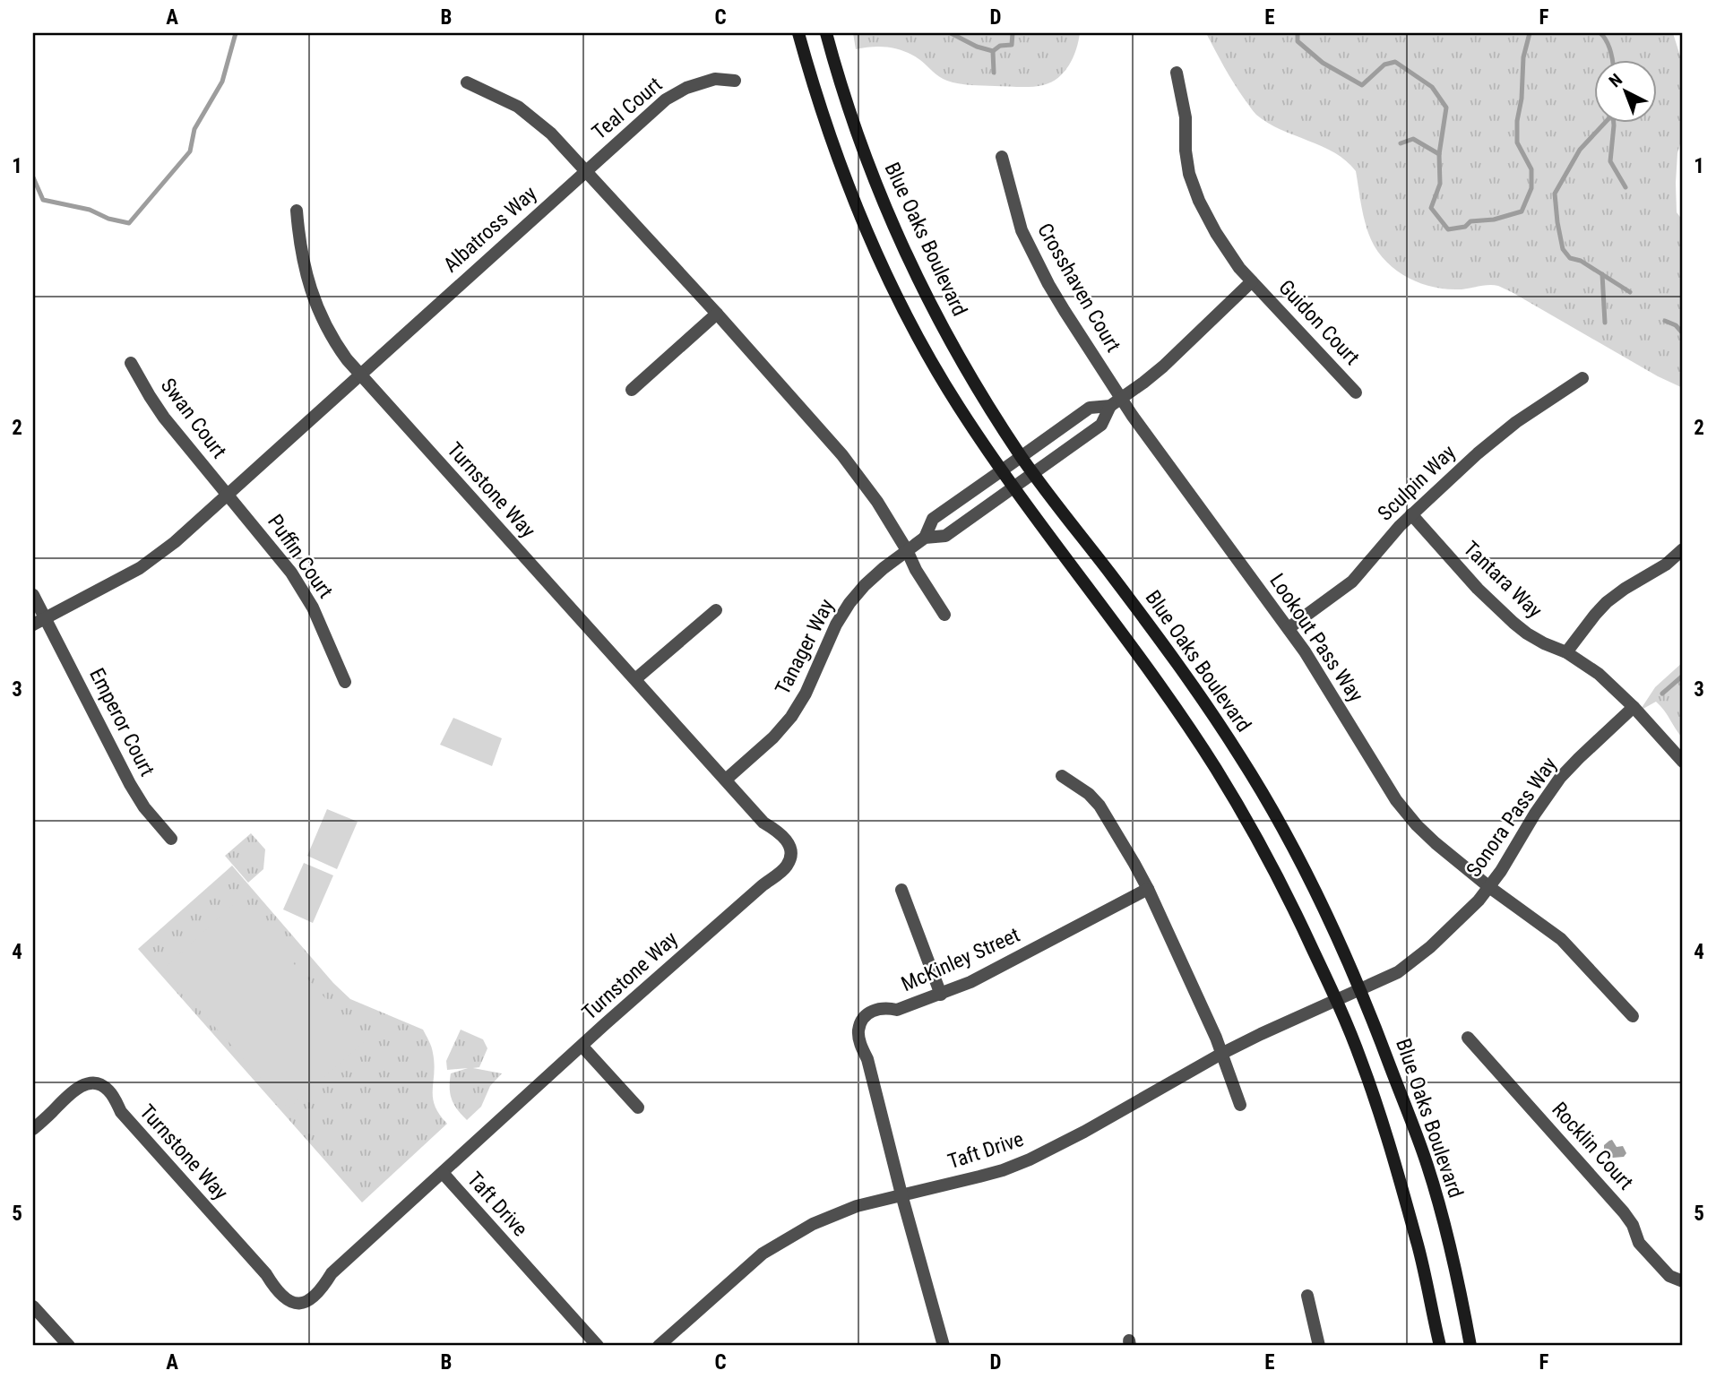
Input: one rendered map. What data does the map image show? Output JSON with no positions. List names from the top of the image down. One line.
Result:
{"streets":{"main road":["Blue Oaks Boulevard"],"street":["Teal Court","Albatross Way","Crosshaven Court","Guidon Court","Swan Court","Sculpin Way","Turnstone Way","Puffin Court","Tantara Way","Lookout Pass Way","Tanager Way","Emperor Court","Sonora Pass Way","McKinley Street","Rocklin Court","Taft Drive"]},"crossings":[["Teal Court","Albatross Way"],["Albatross Way","Swan Court"],["Albatross Way","Turnstone Way"],["Albatross Way","Puffin Court"],["Albatross Way","Emperor Court"],["Blue Oaks Boulevard","Tanager Way"],["Blue Oaks Boulevard","Sonora Pass Way"],["Crosshaven Court","Lookout Pass Way"],["Crosshaven Court","Tanager Way"],["Swan Court","Puffin Court"],["Sculpin Way","Tantara Way"],["Sculpin Way","Lookout Pass Way"],["Turnstone Way","Tanager Way"],["Turnstone Way","Taft Drive"],["Tantara Way","Sonora Pass Way"],["Lookout Pass Way","Tanager Way"],["Lookout Pass Way","Sonora Pass Way"],["Sonora Pass Way","Taft Drive"],["McKinley Street","Taft Drive"]],"north":"top left","grid":{"columns":["A","B","C","D","E","F"],"rows":["1","2","3","4","5"]}}
